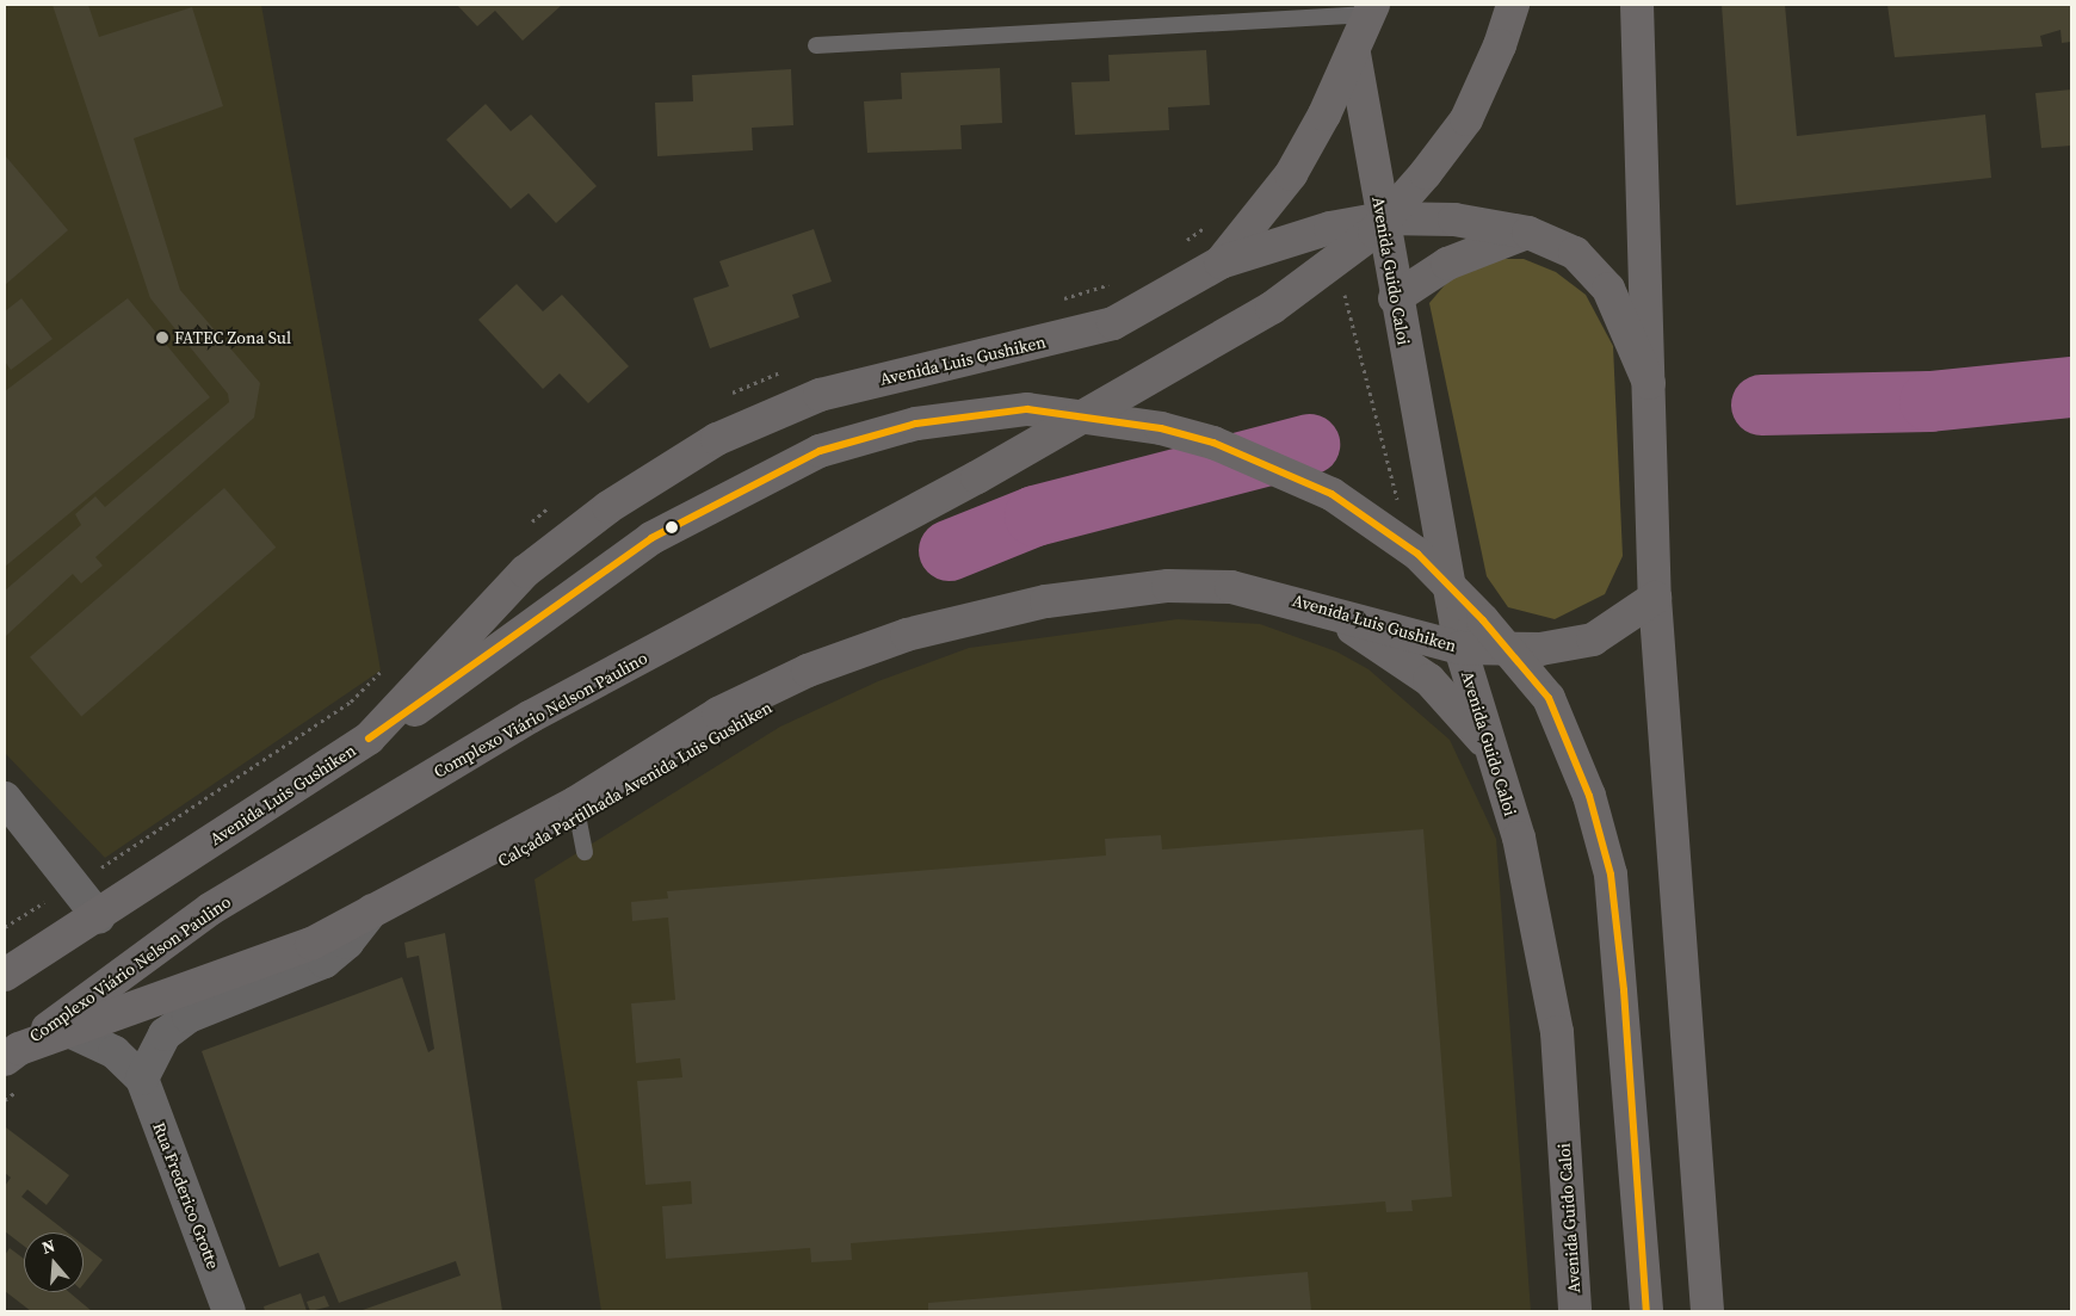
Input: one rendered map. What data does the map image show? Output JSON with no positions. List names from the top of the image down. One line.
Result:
{"streets":{"main road":["Avenida Guido Caloi","Avenida Luis Gushiken","Complexo Viário Nelson Paulino"],"street":["Rua Frederico Grotte"]},"crossings":[["Avenida Guido Caloi","Avenida Luis Gushiken"],["Avenida Luis Gushiken","Complexo Viário Nelson Paulino"],["Avenida Luis Gushiken","Rua Frederico Grotte"]],"places":["FATEC Zona Sul"],"north":"top"}
